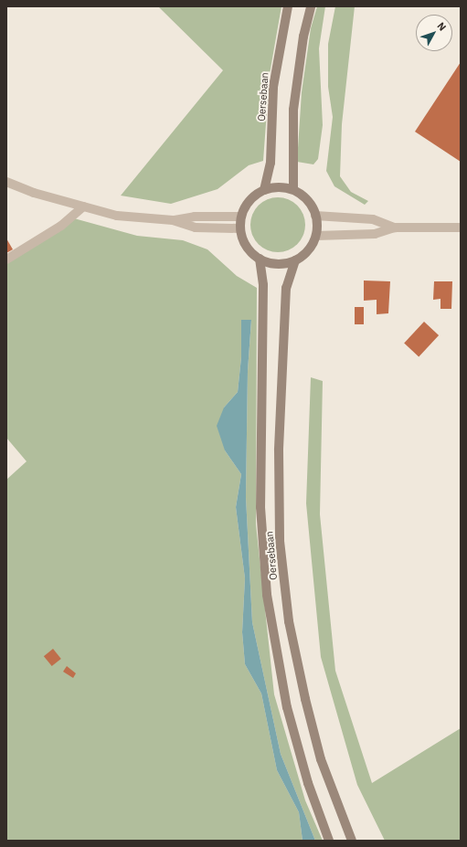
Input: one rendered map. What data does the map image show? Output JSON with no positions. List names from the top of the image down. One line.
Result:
{"streets":{"main road":["Oersebaan"]},"north":"top right"}
